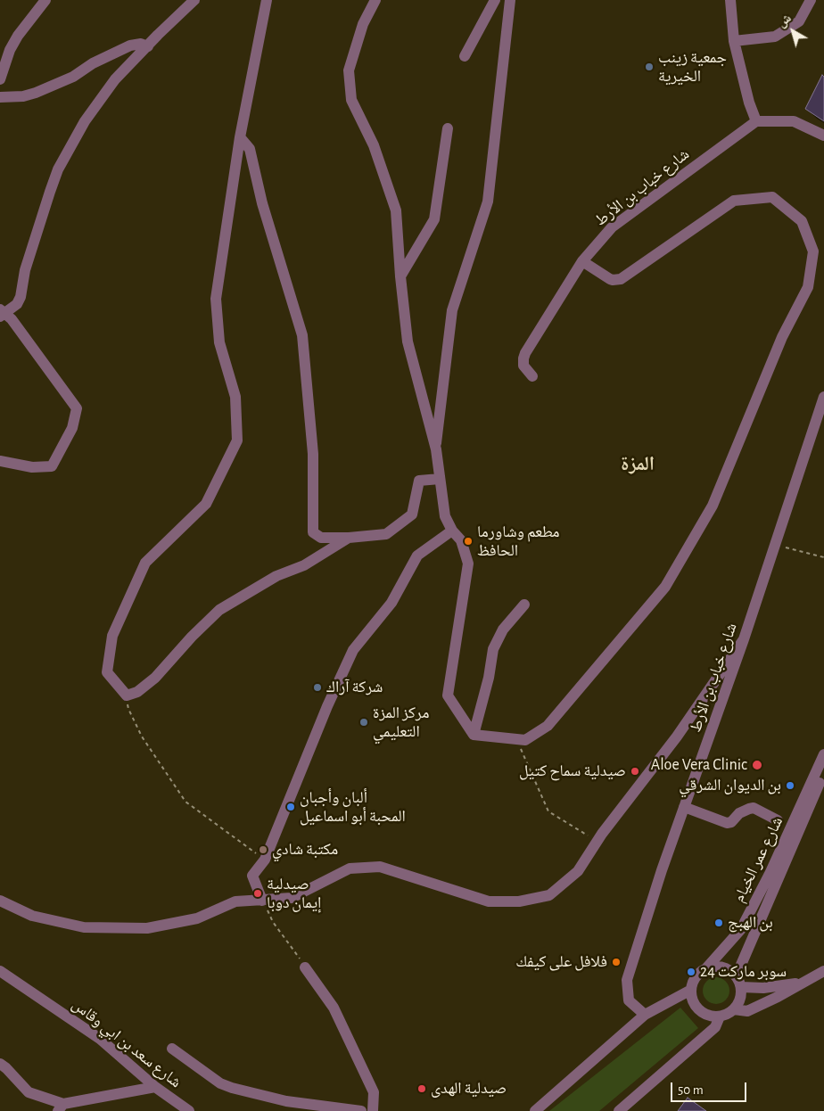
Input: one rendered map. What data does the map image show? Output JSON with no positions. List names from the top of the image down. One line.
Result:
{"streets":{"street":["شارع خباب بن الأرط","شارع عمر الخيام","شارع سعد بن ابي وقاس"]},"districts":["المزة"],"places":["جمعية زينب الخيرية","مطعم وشاورما الحافظ","شركة آراك","مركز المزة التعليمي","Aloe Vera Clinic","صيدلية سماح كتيل","بن الديوان الشرقي","ألبان وأجبان المحبة أبو اسماعيل","مكتبة شادي","صيدلية إيمان دوبا","بن الهبج","فلافل على كيفك","سوبر ماركت 24","صيدلية الهدى"],"scale_bar":"50 m","north":"top left"}
